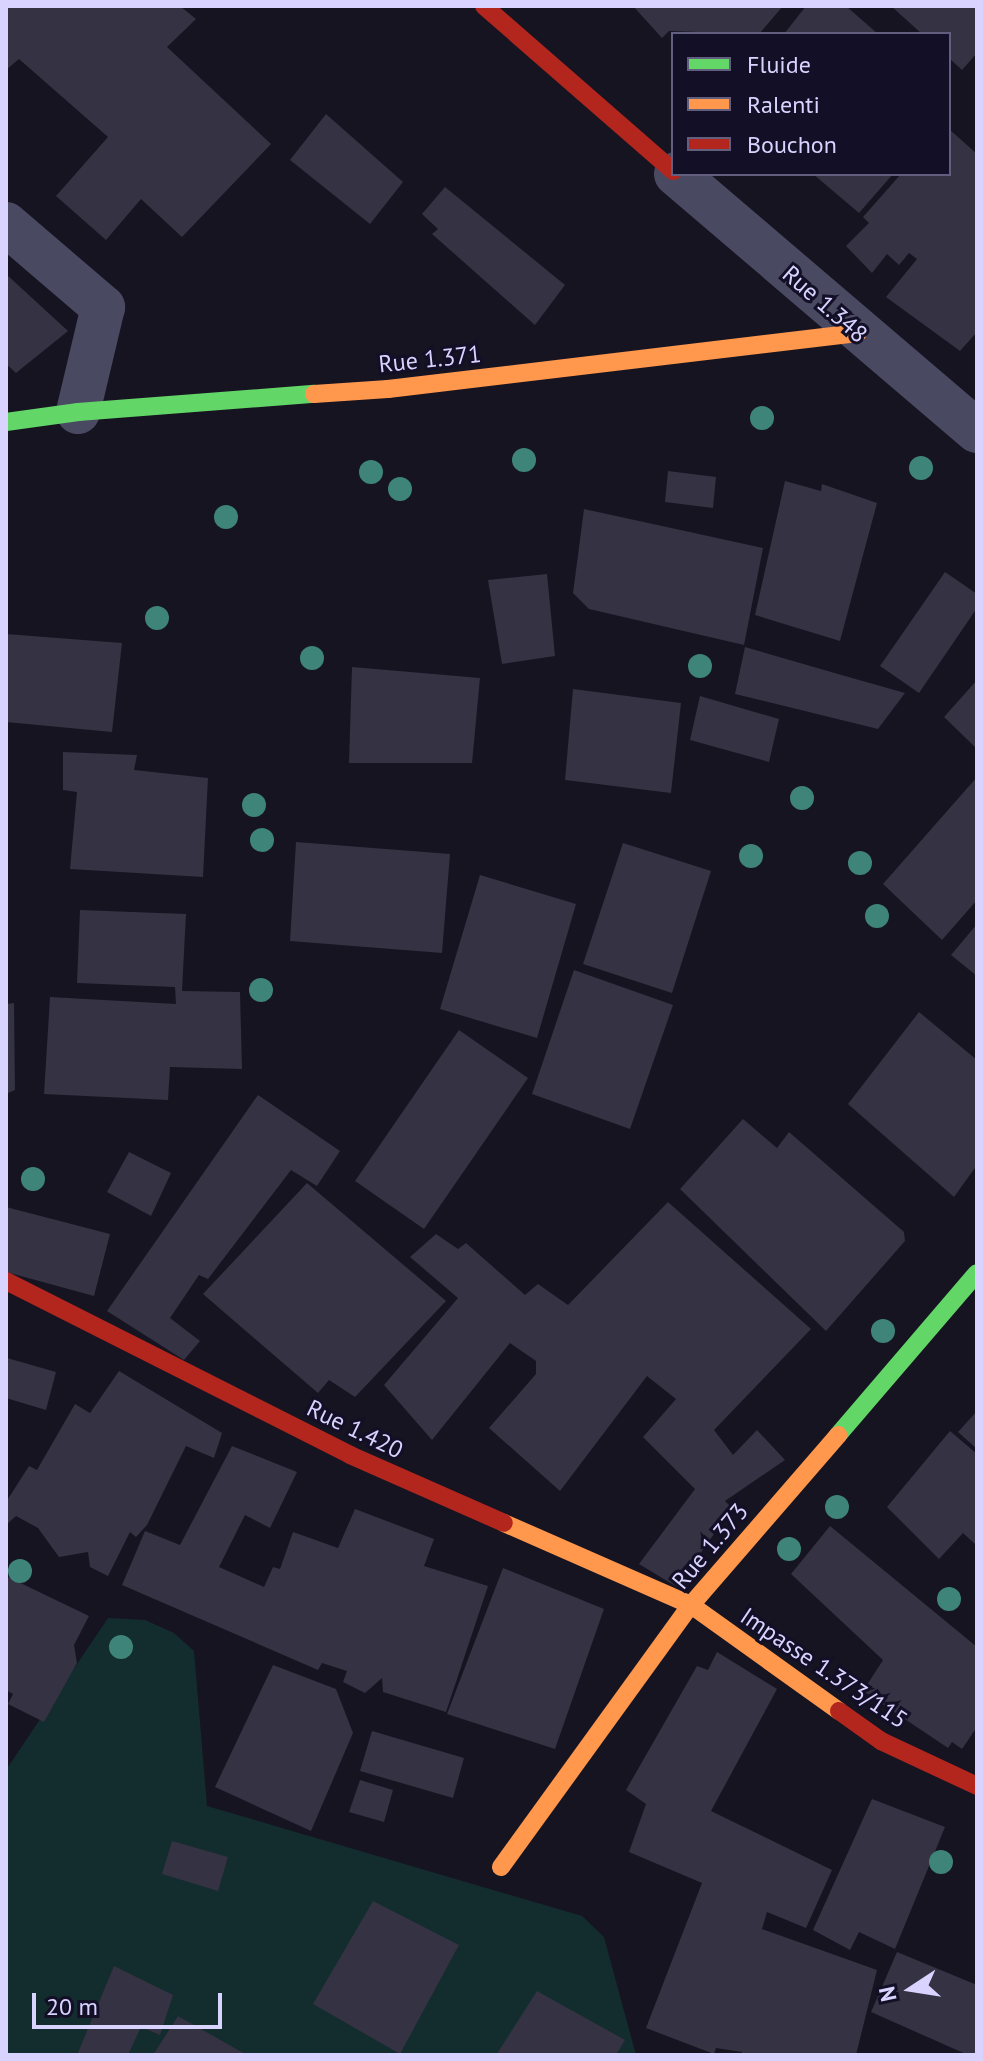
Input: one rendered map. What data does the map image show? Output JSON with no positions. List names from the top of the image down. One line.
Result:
{"streets":{"street":["Rue 1.348","Rue 1.371","Rue 1.420","Rue 1.373","Impasse 1.373/115"]},"crossings":[["Rue 1.348","Rue 1.371"],["Rue 1.420","Rue 1.373"],["Rue 1.420","Impasse 1.373/115"],["Rue 1.373","Impasse 1.373/115"]],"legend":["Fluide","Ralenti","Bouchon"],"scale_bar":"20 m","north":"left"}
